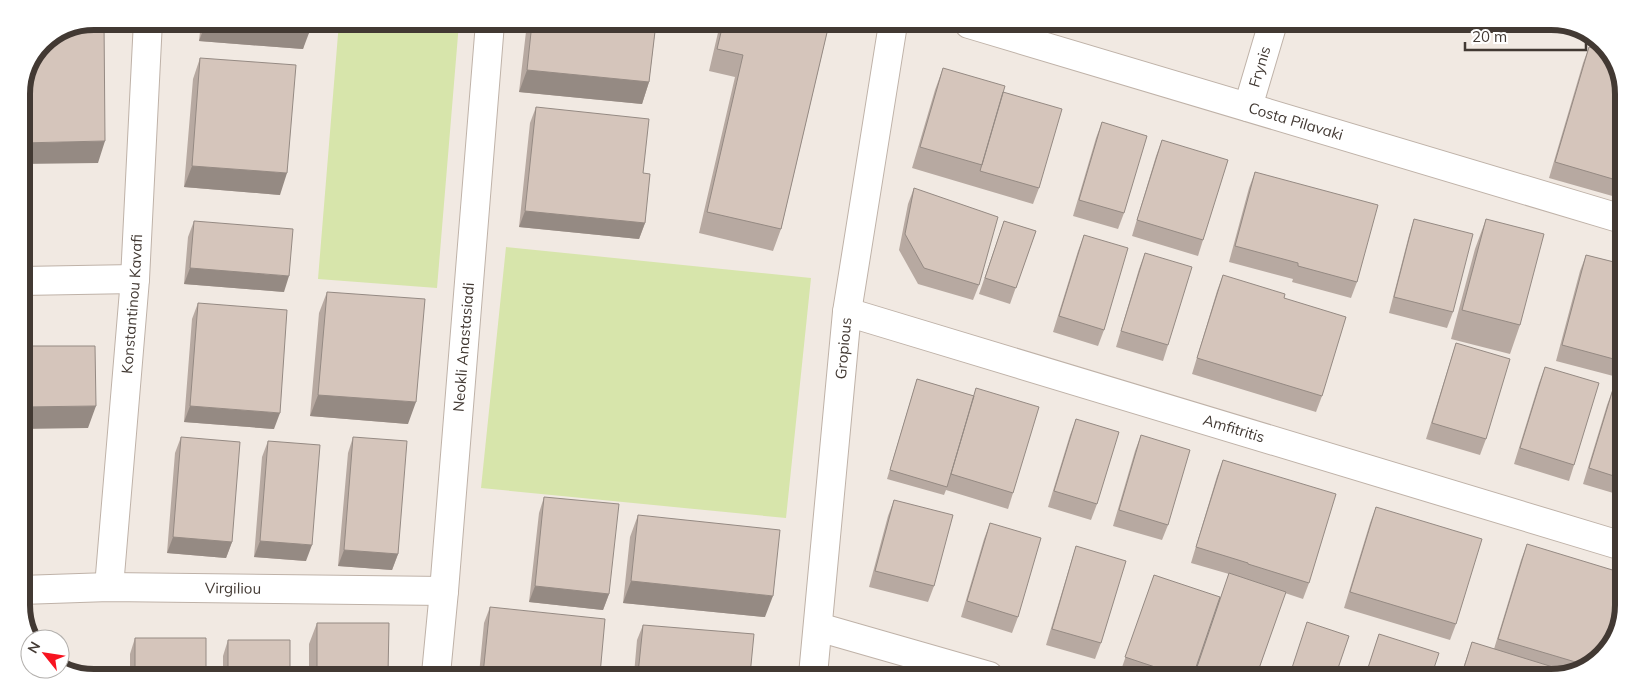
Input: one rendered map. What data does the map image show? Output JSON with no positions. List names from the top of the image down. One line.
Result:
{"streets":{"street":["Frynis","Costa Pilavaki","Konstantinou Kavafi","Neokli Anastasiadi","Gropious","Amfitritis","Virgiliou"]},"crossings":[["Frynis","Costa Pilavaki"],["Konstantinou Kavafi","Virgiliou"],["Neokli Anastasiadi","Virgiliou"],["Gropious","Amfitritis"]],"scale_bar":"20 m","north":"top left"}
